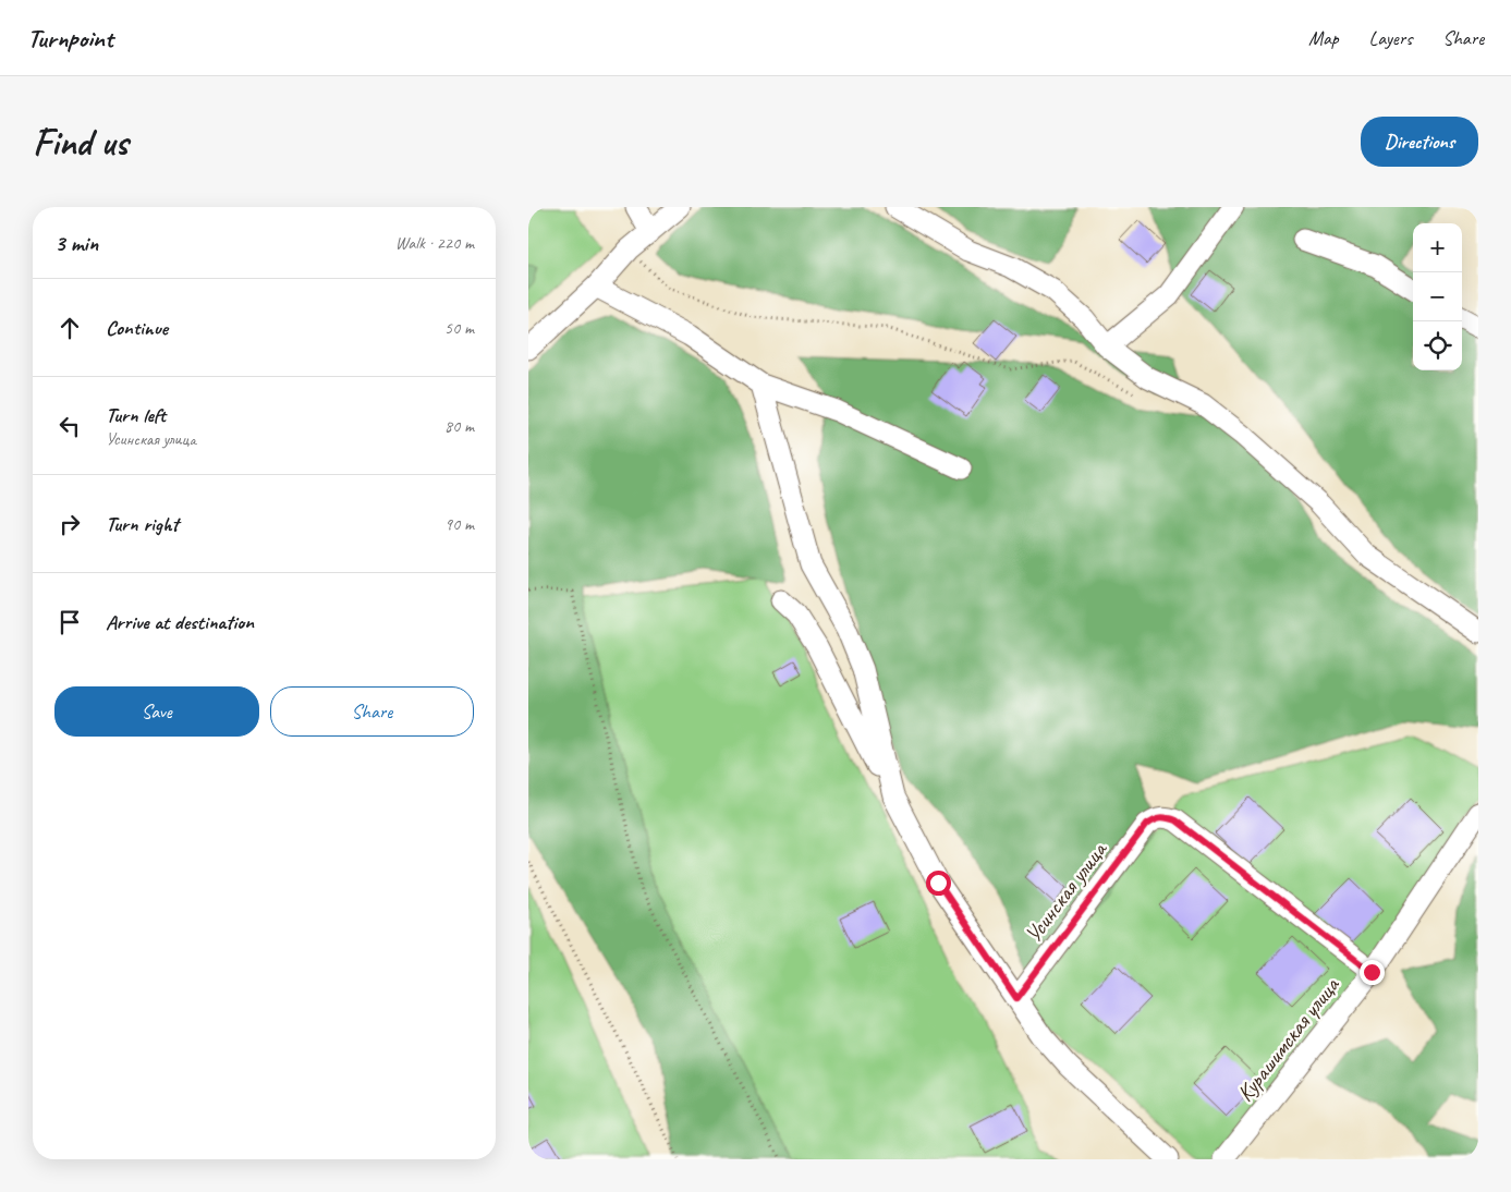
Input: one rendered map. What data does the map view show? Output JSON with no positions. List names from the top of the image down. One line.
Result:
{"streets":{"street":["Усинская улица","Курашимская улица"]},"crossings":[["Усинская улица","Курашимская улица"]],"page":{"header":"Turnpoint","nav":["Map","Layers","Share"],"buttons":["Directions",["Save","Share"]],"title":"Find us","heading":["3 min","Walk · 220 m"],"map_buttons":["+","−"],"list":[["Continue","50 m"],["Turn left","Усинская улица","80 m"],["Turn right","90 m"],"Arrive at destination"]}}
